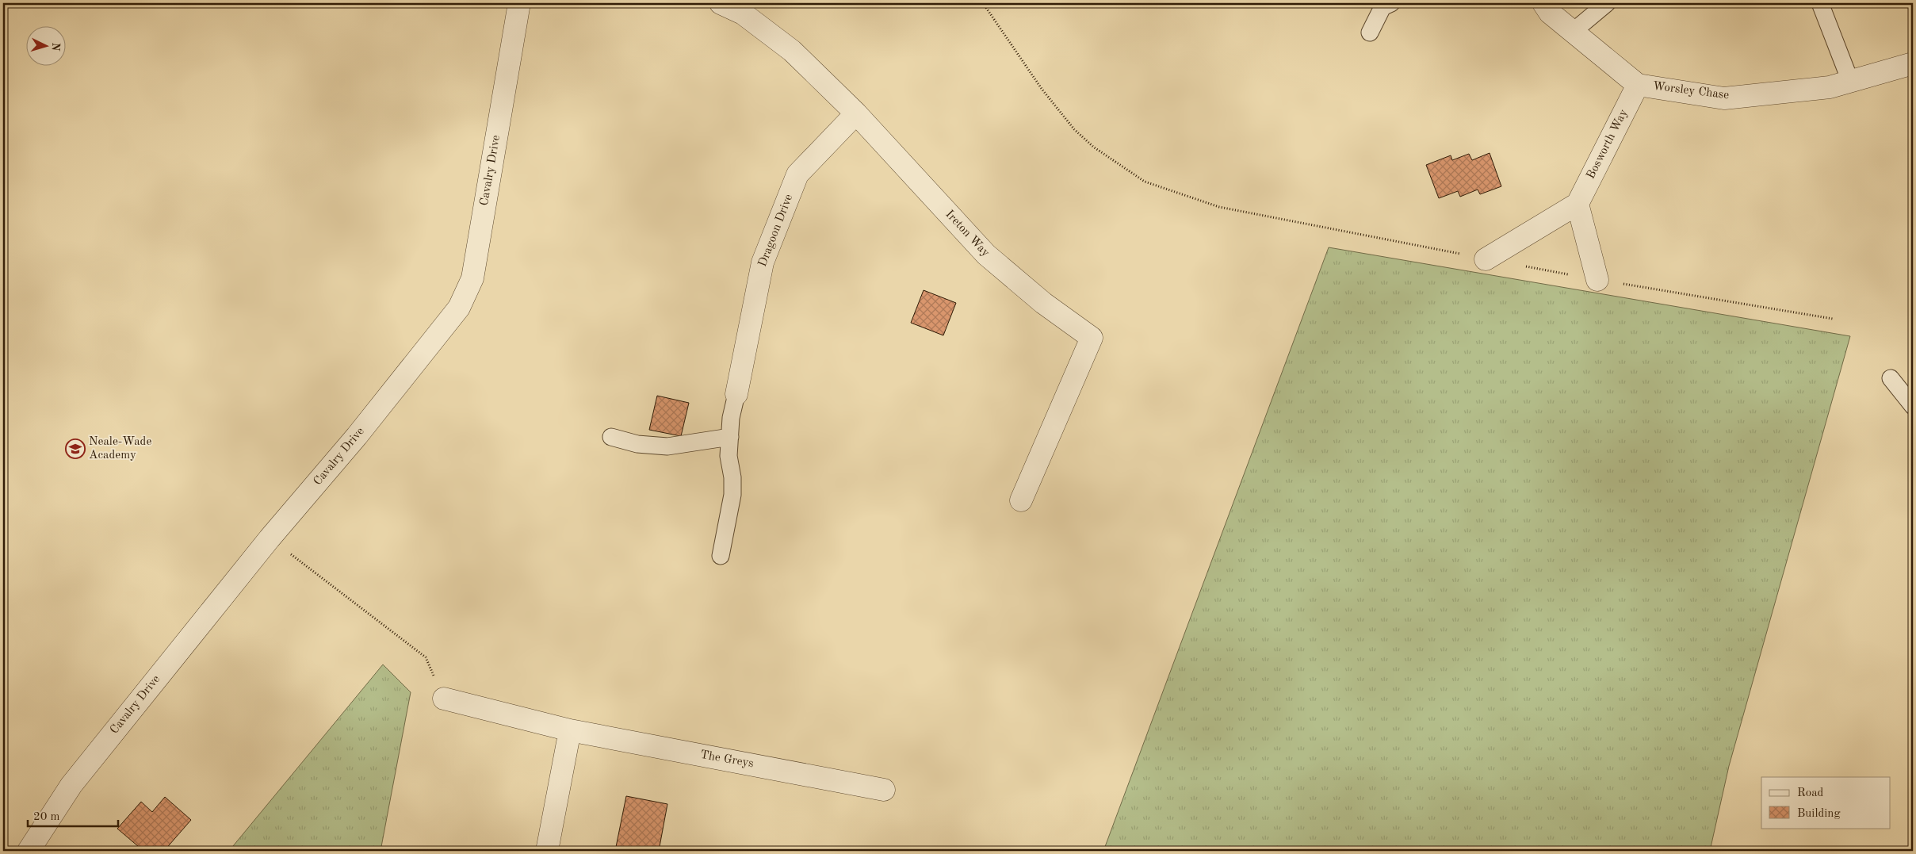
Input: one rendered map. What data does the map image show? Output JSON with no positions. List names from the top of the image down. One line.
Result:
{"streets":{"street":["Worsley Chase","Bosworth Way","Cavalry Drive","Dragoon Drive","Ireton Way","The Greys"]},"crossings":[["Worsley Chase","Bosworth Way"],["Dragoon Drive","Ireton Way"]],"places":{"school or university":["Neale-Wade Academy"]},"legend":["Road","Building"],"scale_bar":"20 m","north":"right"}
